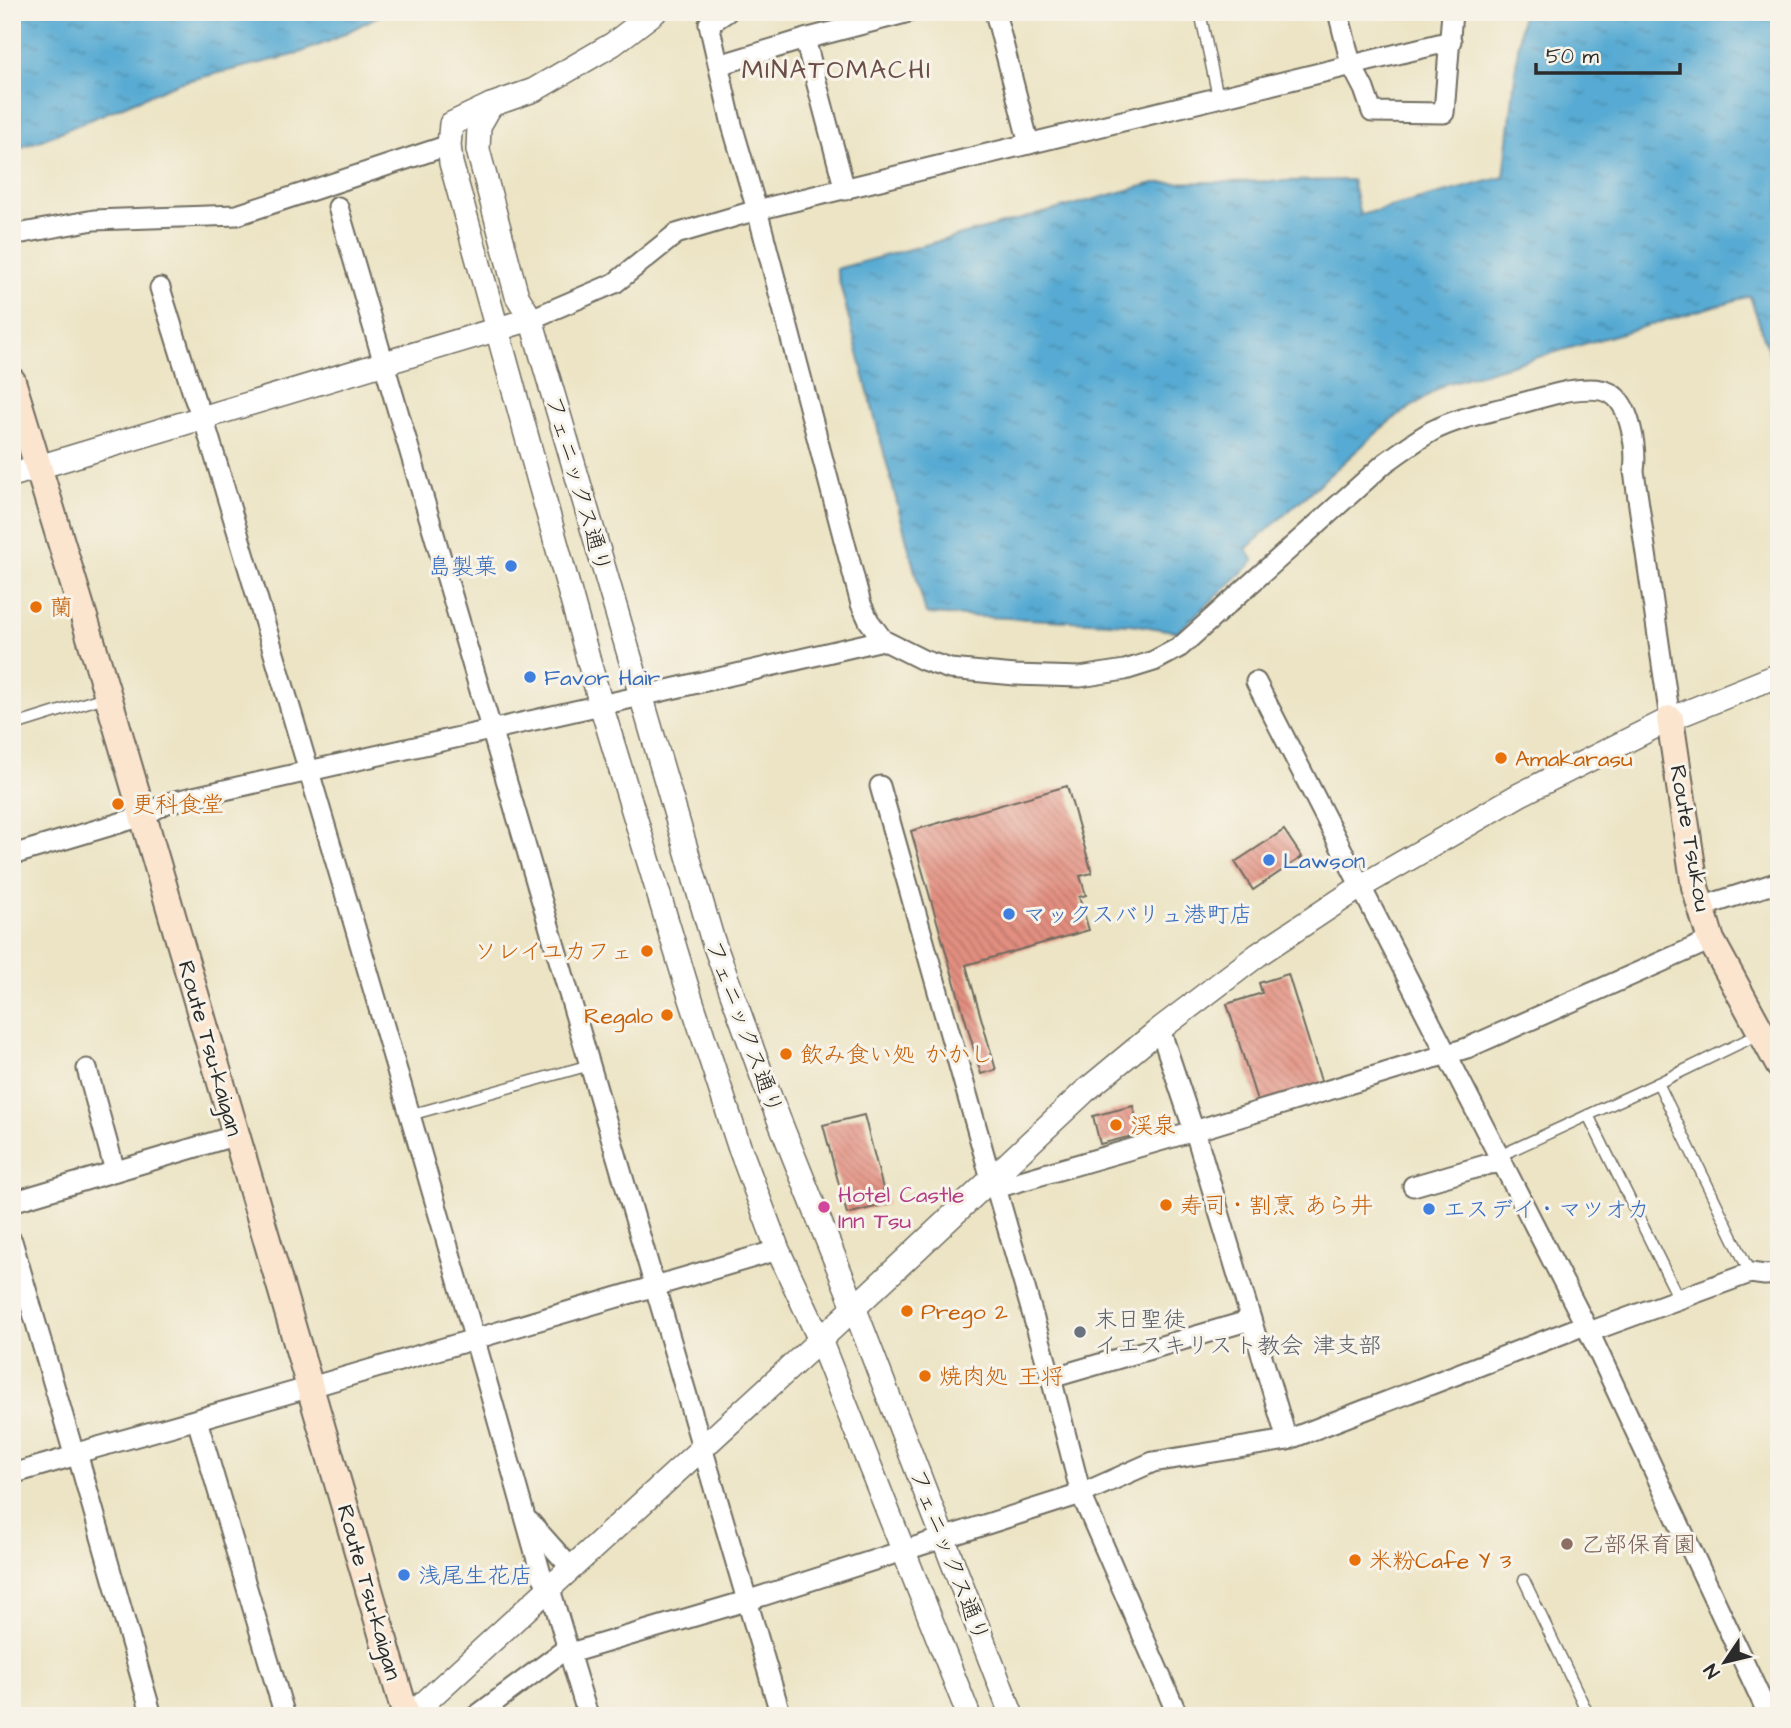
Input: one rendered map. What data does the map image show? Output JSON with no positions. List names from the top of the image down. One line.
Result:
{"streets":{"main road":["Route Tsukou","Route Tsu-kaigan"],"street":["フェニックス通り"]},"districts":["MINATOMACHI"],"places":["島製菓","蘭","Favor Hair","Amakarasu","更科食堂","Lawson","マックスバリュ港町店","ソレイユカフェ","Regalo","飲み食い処 かかし","渓泉","寿司・割烹 あら井","Hotel Castle Inn Tsu","エスデイ・マツオカ","Prego 2","末日聖徒 イエスキリスト教会 津支部","焼肉処 王将","乙部保育園","米粉Cafe Y 3","浅尾生花店"],"scale_bar":"50 m","north":"bottom left"}
